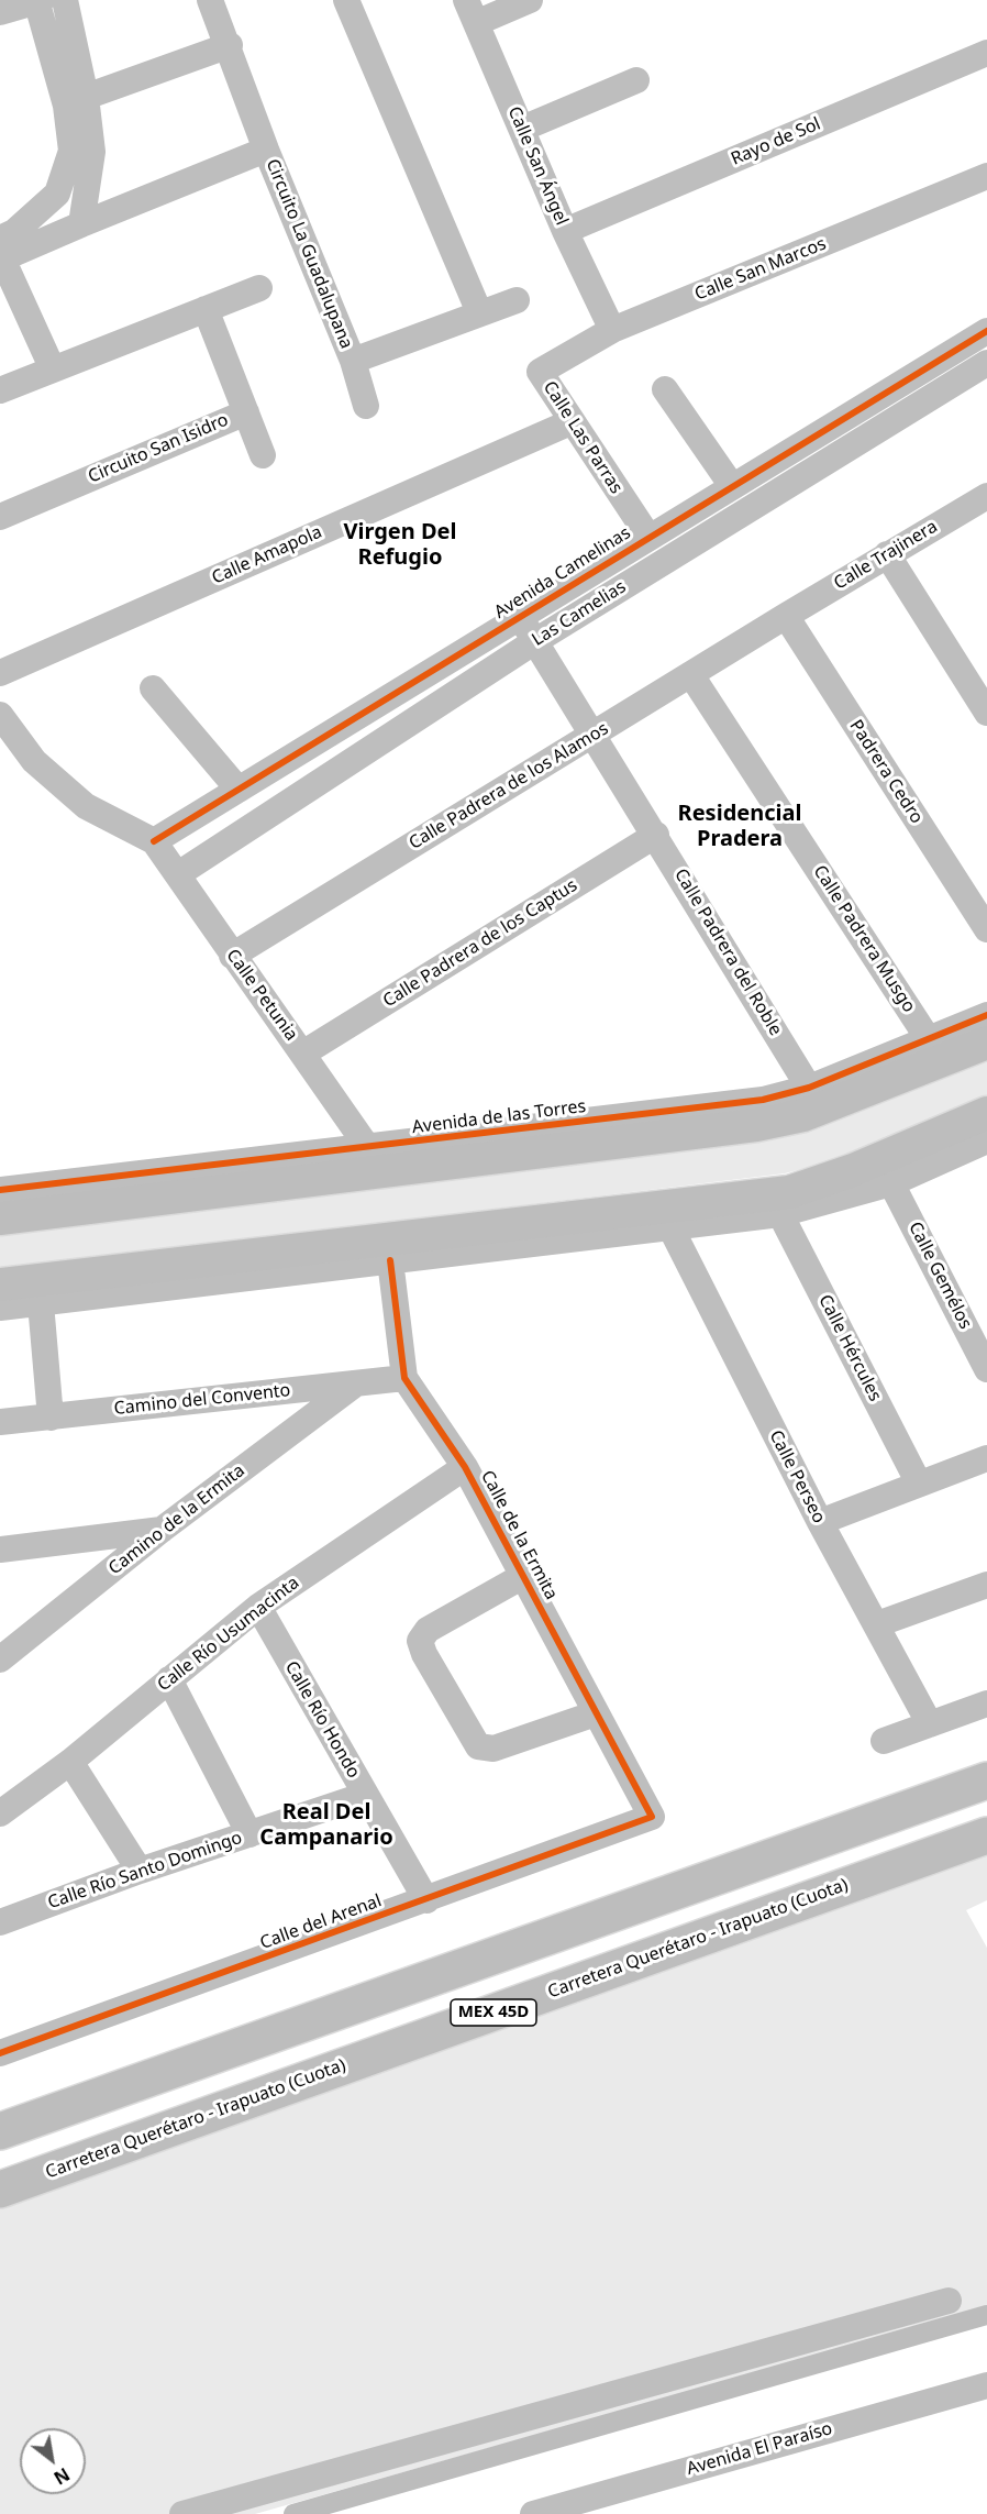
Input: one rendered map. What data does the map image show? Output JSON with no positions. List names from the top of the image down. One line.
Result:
{"streets":{"highway":["Carretera Querétaro - Irapuato (Cuota)","MEX 45D"],"street":["Rayo de Sol","Calle San Ángel","Circuito La Guadalupana","Calle San Marcos","Calle Las Parras","Circuito San Isidro","Calle Amapola","Calle Trajinera","Avenida Camelinas","Las Camelias","Padrera Cedro","Calle Padrera de los Alamos","Calle Padrera Musgo","Calle Padrera de los Captus","Calle Padrera del Roble","Calle Petunia","Avenida de las Torres","Calle Gemélos","Calle Hércules","Camino del Convento","Calle Perseo","Camino de la Ermita","Calle de la Ermita","Calle Río Usumacinta","Calle Río Hondo","Calle Río Santo Domingo","Calle del Arenal","Avenida El Paraíso"]},"crossings":[["Rayo de Sol","Calle San Ángel"],["Calle San Ángel","Calle San Marcos"],["Calle San Marcos","Calle Las Parras"],["Calle Las Parras","Calle Amapola"],["Calle Las Parras","Avenida Camelinas"],["Calle Trajinera","Padrera Cedro"],["Calle Trajinera","Calle Padrera de los Alamos"],["Avenida Camelinas","Calle Padrera del Roble"],["Avenida Camelinas","Calle Petunia"],["Las Camelias","Calle Padrera del Roble"],["Las Camelias","Calle Petunia"],["Padrera Cedro","Calle Padrera de los Alamos"],["Calle Padrera de los Alamos","Calle Padrera Musgo"],["Calle Padrera de los Alamos","Calle Padrera del Roble"],["Calle Padrera de los Alamos","Calle Petunia"],["Calle Padrera Musgo","Avenida de las Torres"],["Calle Padrera de los Captus","Calle Padrera del Roble"],["Calle Padrera de los Captus","Calle Petunia"],["Calle Padrera del Roble","Avenida de las Torres"],["Calle Petunia","Avenida de las Torres"],["Camino del Convento","Camino de la Ermita"],["Camino del Convento","Calle de la Ermita"],["Calle de la Ermita","Calle Río Usumacinta"],["Calle de la Ermita","Calle del Arenal"],["Calle Río Usumacinta","Calle Río Hondo"],["Calle Río Hondo","Calle Río Santo Domingo"],["Calle Río Hondo","Calle del Arenal"]],"districts":["Virgen Del Refugio","Residencial Pradera","Real Del Campanario"],"north":"bottom right"}
